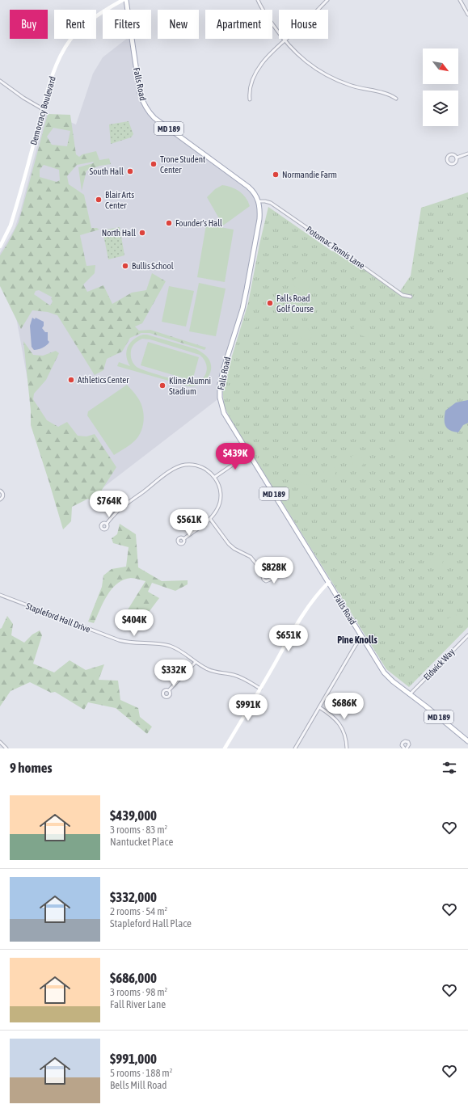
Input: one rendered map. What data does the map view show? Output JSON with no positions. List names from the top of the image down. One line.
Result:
{"streets":{"main road":["Falls Road","Democracy Boulevard","MD 189"],"street":["Potomac Tennis Lane","Stapleford Hall Drive","Eldwick Way"]},"crossings":[["Falls Road","Potomac Tennis Lane"],["Falls Road","Eldwick Way"]],"districts":["Pine Knolls"],"places":["Trone Student Center","South Hall","Normandie Farm","Blair Arts Center","Founder's Hall","North Hall","Bullis School","Falls Road Golf Course","Athletics Center","Kline Alumni Stadium"],"north":"bottom right","page":{"chip":["Buy","Rent","Filters","New","Apartment","House"],"price":["$439K","$764K","$561K","$828K","$404K","$651K","$332K","$686K","$991K"],"heading":"9 homes","list":[{"name":"$439,000","note":"3 rooms · 83 m² · Nantucket Place"},{"name":"$332,000","note":"2 rooms · 54 m² · Stapleford Hall Place"},{"name":"$686,000","note":"3 rooms · 98 m² · Fall River Lane"},{"name":"$991,000","note":"5 rooms · 188 m² · Bells Mill Road"}]}}
